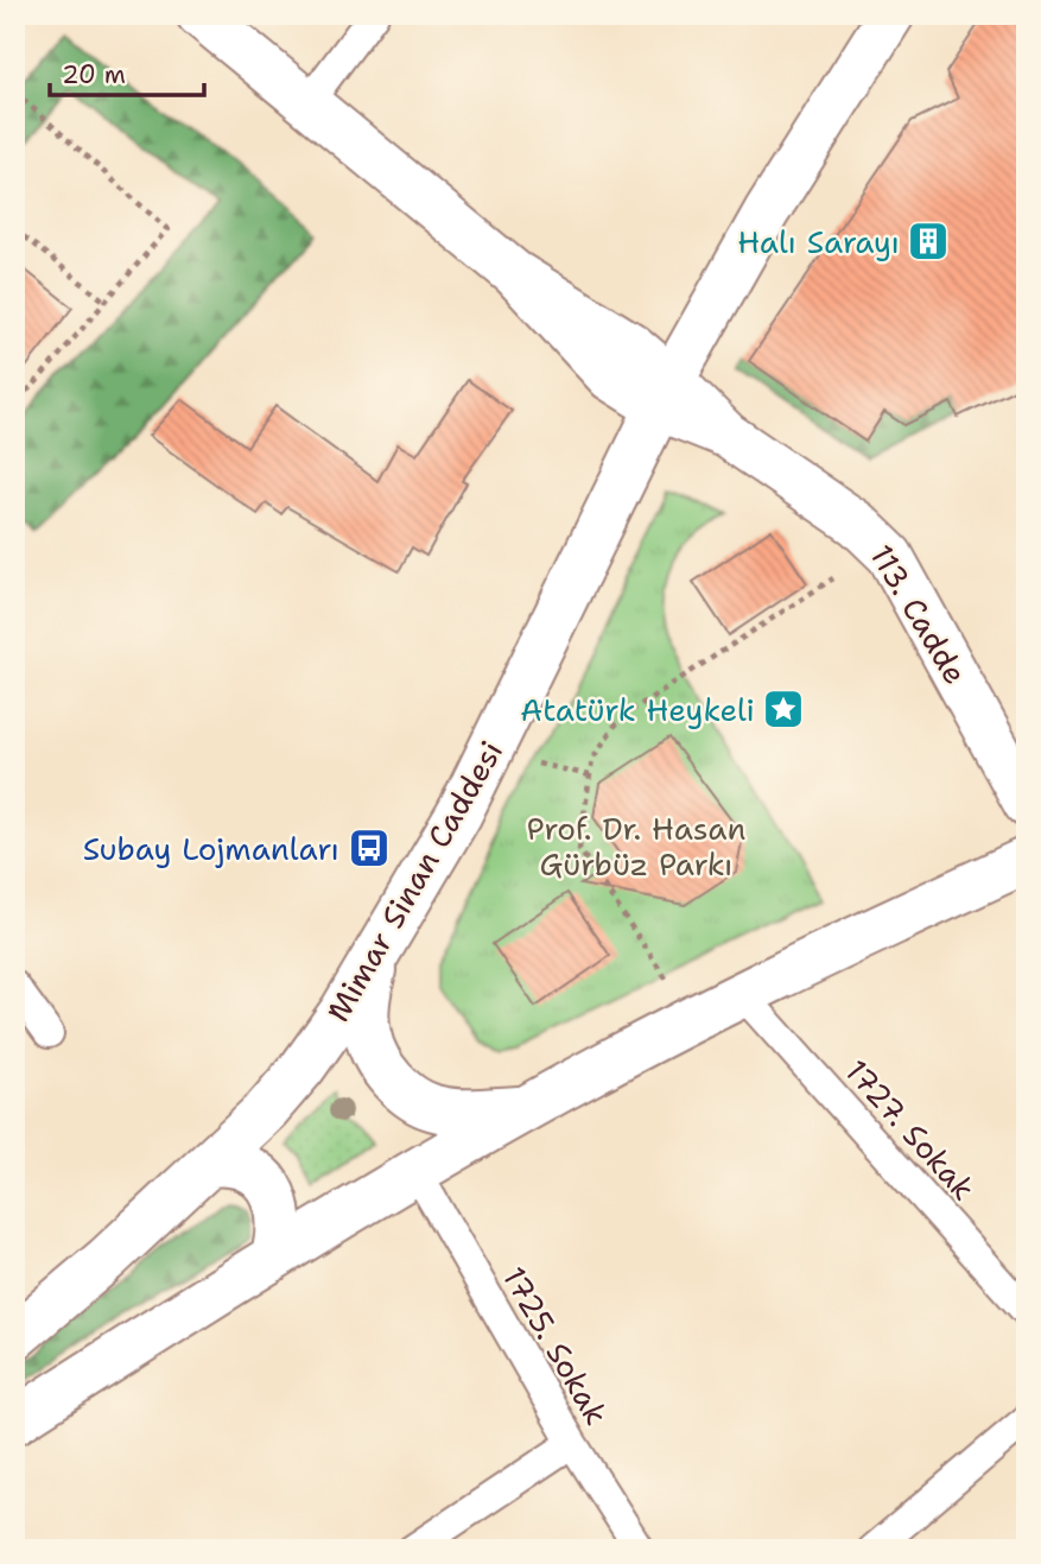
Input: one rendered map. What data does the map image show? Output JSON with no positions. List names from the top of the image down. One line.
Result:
{"streets":{"main road":["113. Cadde","Mimar Sinan Caddesi"],"lane":["1727. Sokak","1725. Sokak"]},"crossings":[["113. Cadde","Mimar Sinan Caddesi"]],"parks":["Prof. Dr. Hasan Gürbüz Parkı"],"places":{"building":["Halı Sarayı"],"place":["Atatürk Heykeli"],"bus stop":["Subay Lojmanları"]},"scale_bar":"20 m"}
